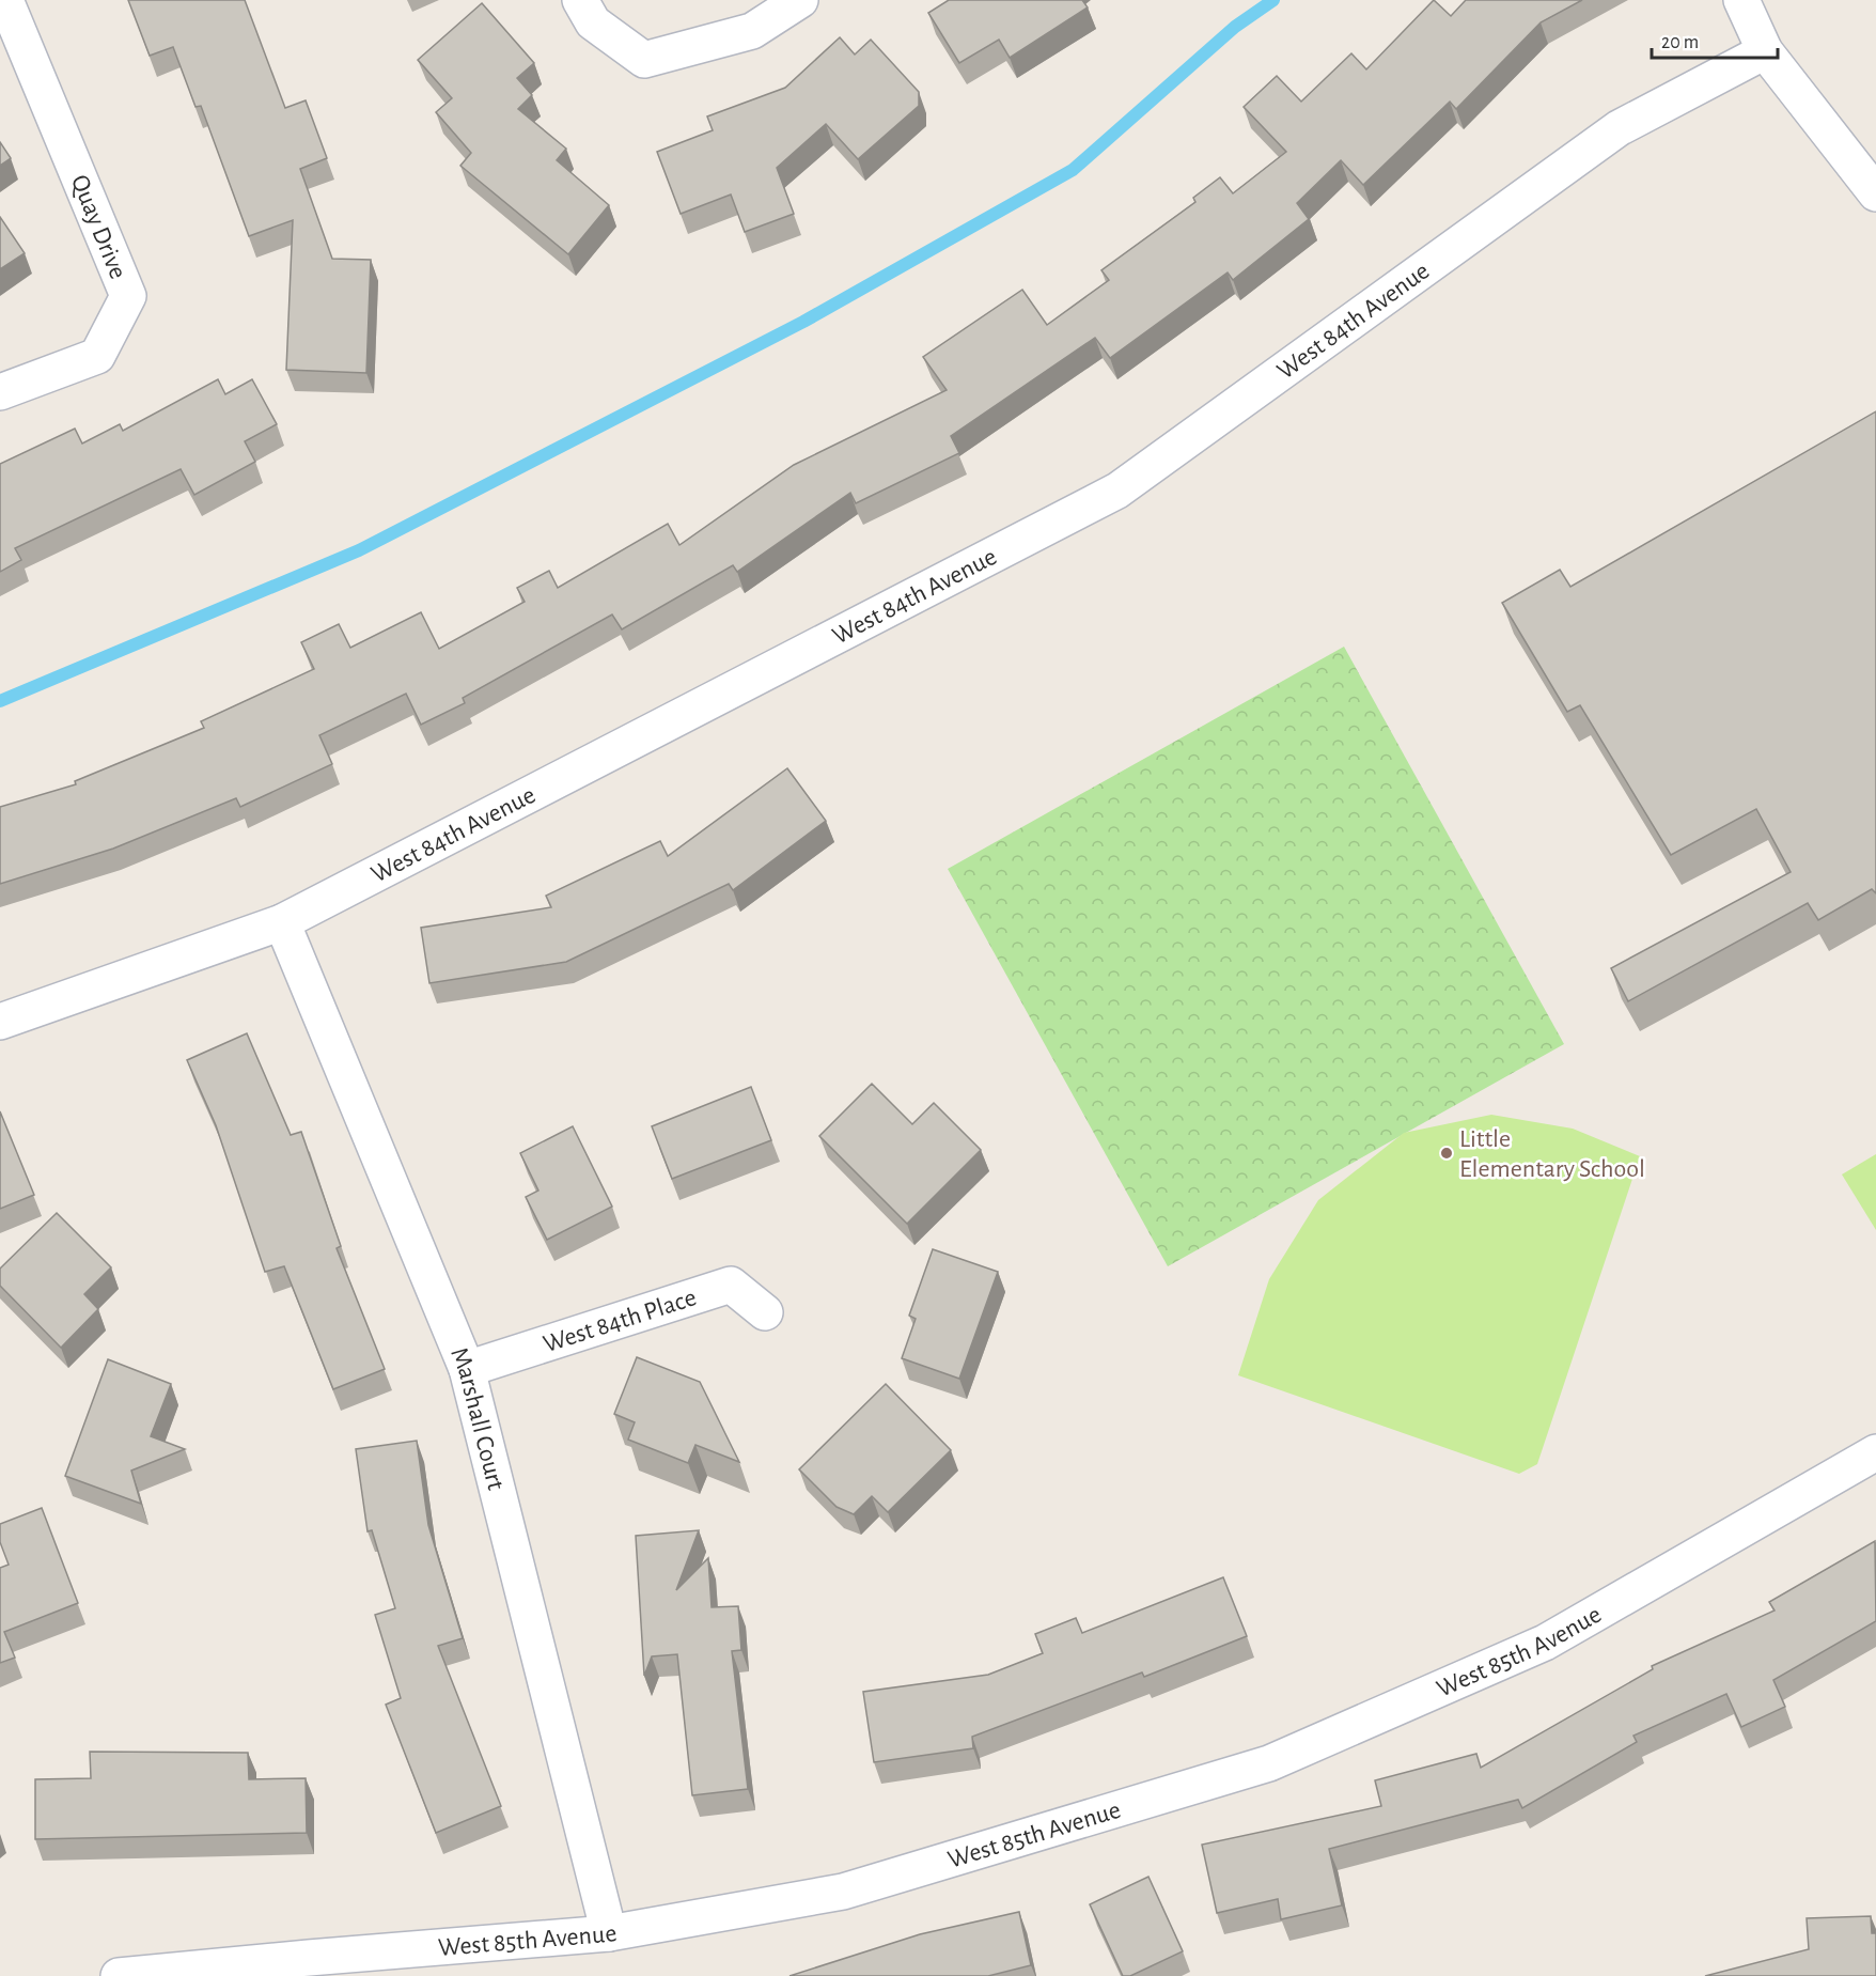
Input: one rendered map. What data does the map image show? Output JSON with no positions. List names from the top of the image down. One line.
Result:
{"streets":{"street":["Quay Drive","West 84th Avenue","West 84th Place","Marshall Court","West 85th Avenue"]},"crossings":[["West 84th Avenue","Marshall Court"],["West 84th Place","Marshall Court"],["Marshall Court","West 85th Avenue"]],"places":["Little Elementary School"],"scale_bar":"20 m"}
